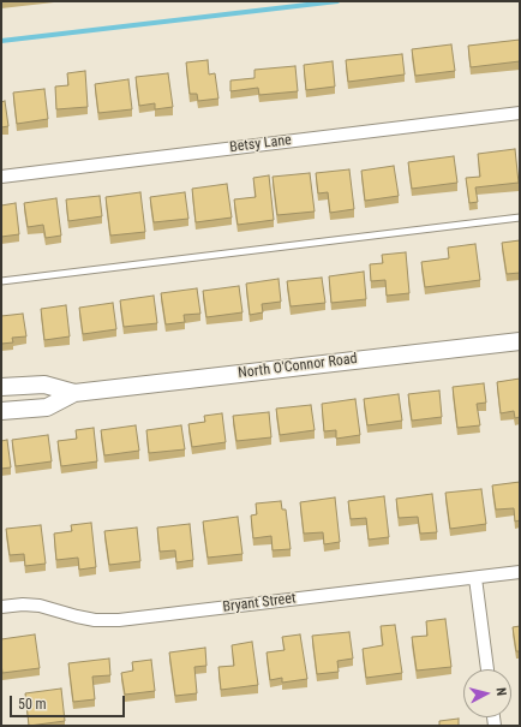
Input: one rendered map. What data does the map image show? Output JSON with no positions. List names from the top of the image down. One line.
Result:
{"streets":{"main road":["North O'Connor Road"],"street":["Betsy Lane","Bryant Street"]},"scale_bar":"50 m","north":"right"}
